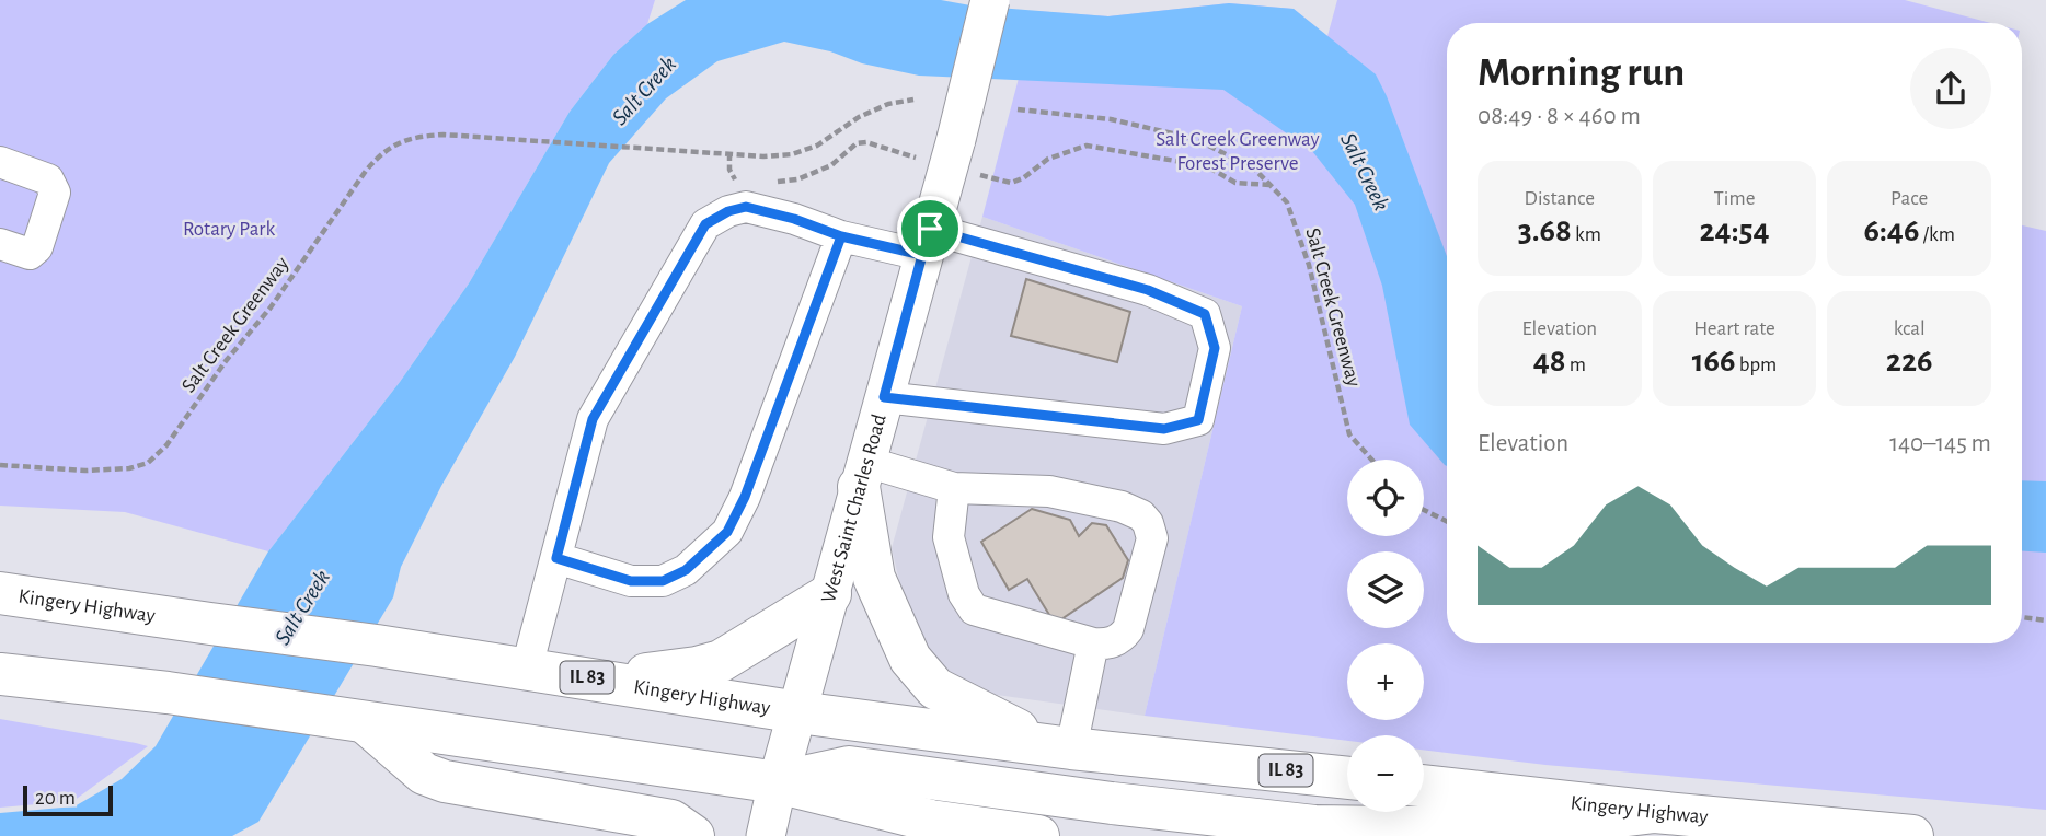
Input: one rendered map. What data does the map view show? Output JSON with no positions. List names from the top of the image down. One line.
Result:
{"streets":{"highway":["Kingery Highway","IL 83"],"main road":["West Saint Charles Road"],"path":["Salt Creek Greenway"]},"crossings":[["West Saint Charles Road","Kingery Highway"]],"water":["Salt Creek"],"parks":["Salt Creek Greenway Forest Preserve","Rotary Park"],"scale_bar":"20 m","page":{"heading":["Morning run","08:49 · 8 × 460 m"],"stats":[["Distance","3.68 km"],["Time","24:54"],["Pace","6:46 /km"],["Elevation","48 m"],["Heart rate","166 bpm"],["kcal","226"]],"chart":["Elevation","140–145 m"],"map_buttons":["+","−"],"scale":"20 m"}}
